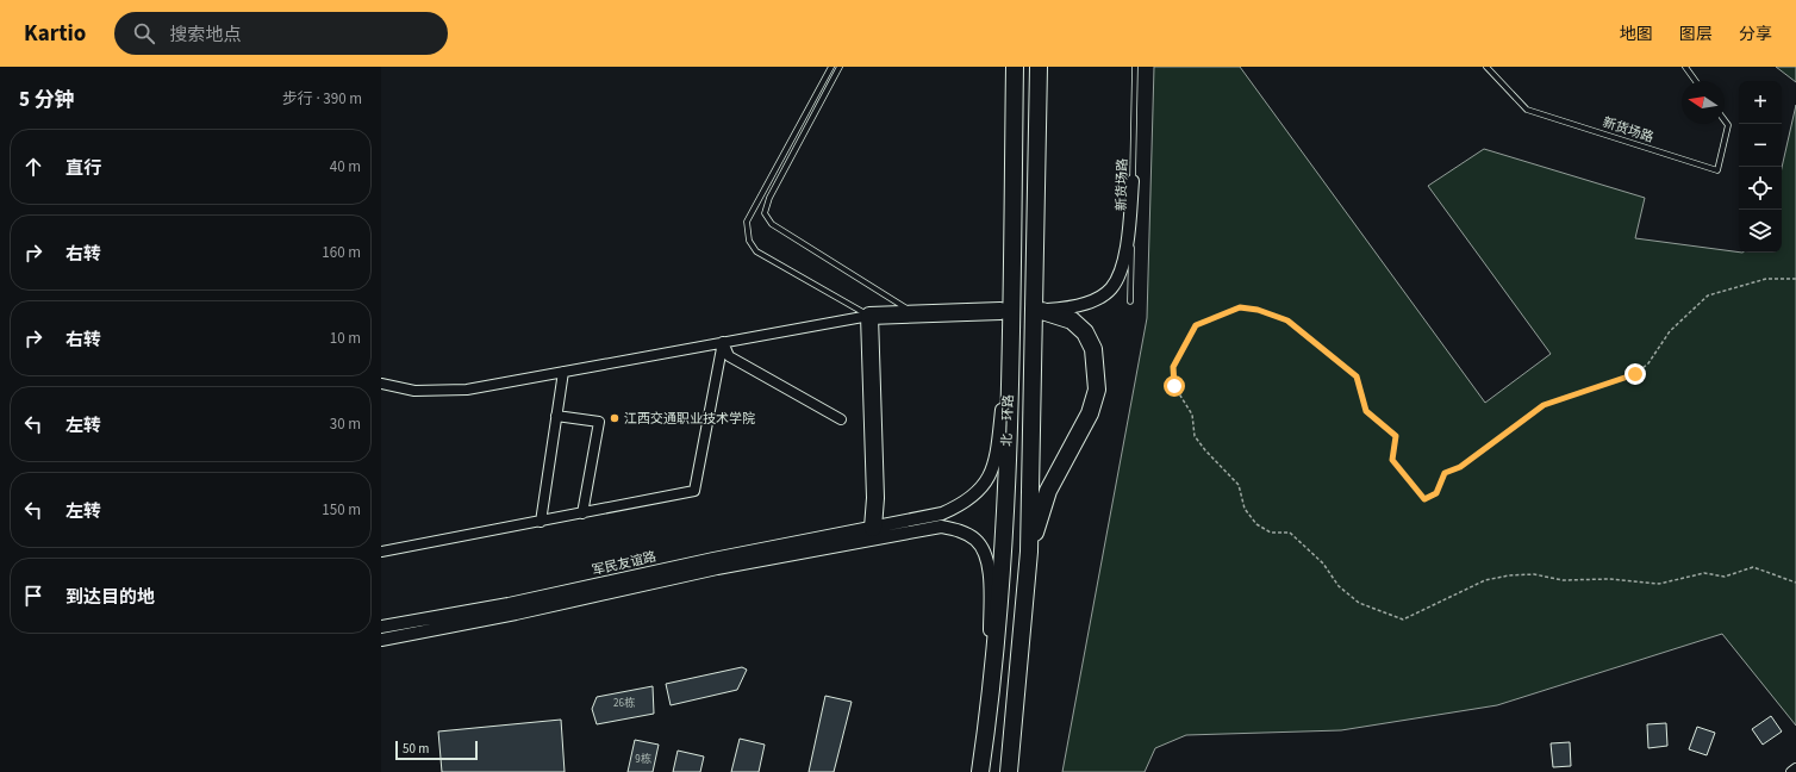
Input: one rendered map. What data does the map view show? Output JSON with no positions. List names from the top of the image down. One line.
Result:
{"streets":{"highway":["北一环路"],"street":["军民友谊路"],"lane":["新货场路"]},"places":["江西交通职业技术学院"],"house_numbers":["26栋","9栋"],"scale_bar":"50 m","north":"left","page":{"header":"Kartio","search":"搜索地点","nav":["地图","图层","分享"],"heading":["5 分钟","步行 · 390 m"],"map_buttons":["+","−"],"list":[["直行","40 m"],["右转","160 m"],["右转","10 m"],["左转","30 m"],["左转","150 m"],"到达目的地"],"scale":"50 m"}}
